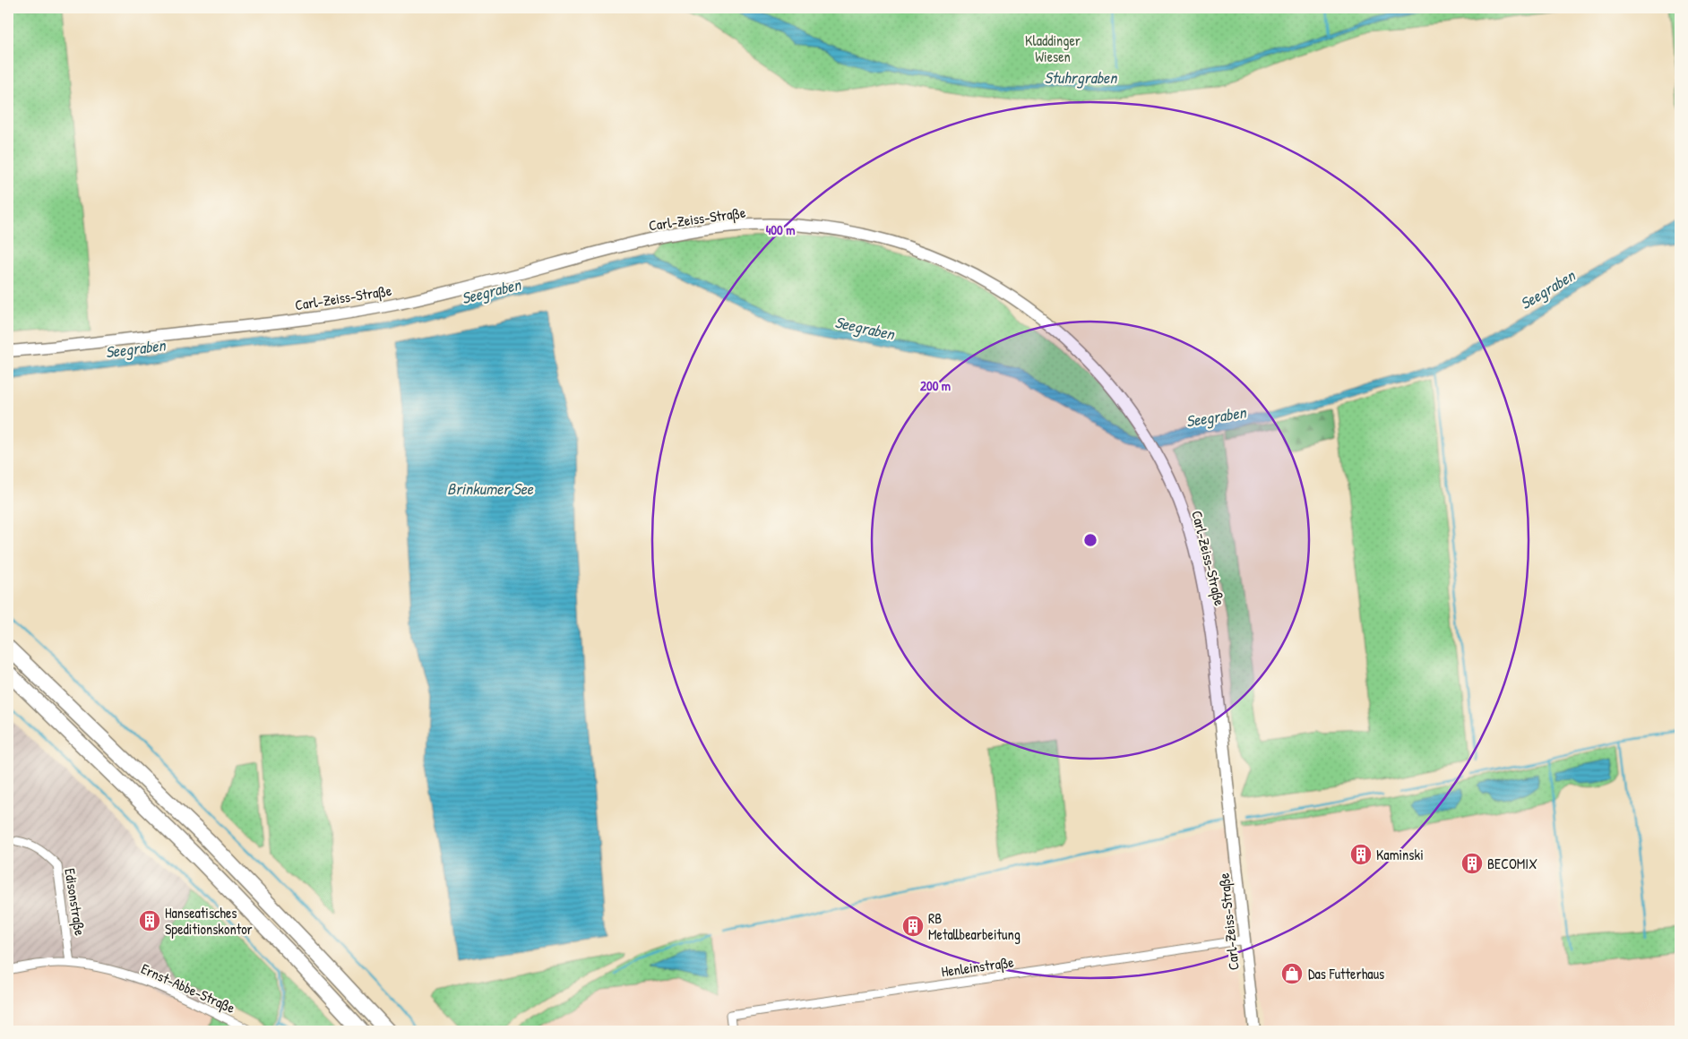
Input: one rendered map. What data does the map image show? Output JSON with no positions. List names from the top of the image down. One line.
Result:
{"streets":{"main road":["Carl-Zeiss-Straße"],"street":["Edisonstraße","Henleinstraße","Ernst-Abbe-Straße"]},"crossings":[["Carl-Zeiss-Straße","Henleinstraße"],["Edisonstraße","Ernst-Abbe-Straße"]],"water":["Stuhrgraben","Seegraben","Brinkumer See"],"parks":["Kladdinger Wiesen"],"places":{"building":["Kaminski","BECOMIX","Hanseatisches Speditionskontor","RB Metallbearbeitung"],"shop":["Das Futterhaus"]},"rings":["400 m","200 m"]}
